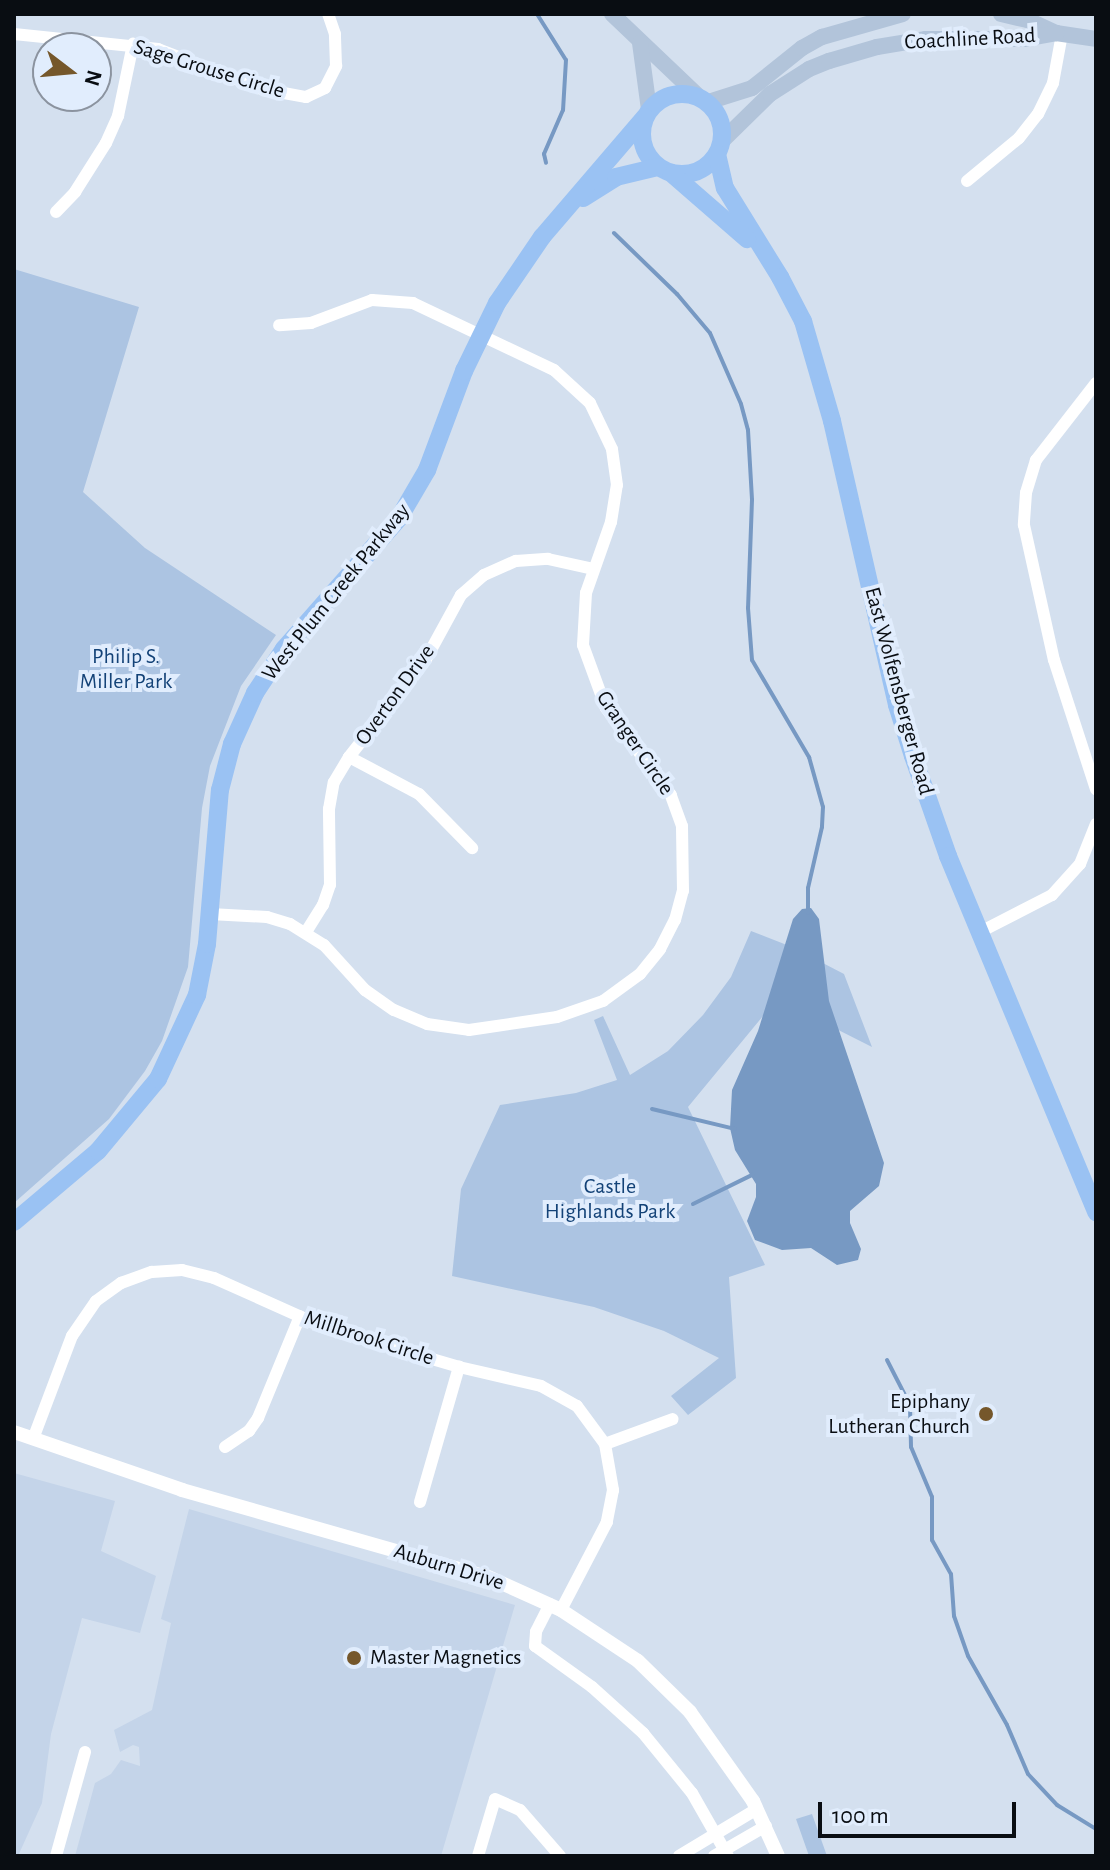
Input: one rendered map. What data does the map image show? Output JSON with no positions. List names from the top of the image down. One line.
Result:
{"streets":{"main road":["Coachline Road","West Plum Creek Parkway","East Wolfensberger Road"],"street":["Sage Grouse Circle","Overton Drive","Granger Circle","Millbrook Circle","Auburn Drive"]},"crossings":[["Coachline Road","West Plum Creek Parkway"],["Coachline Road","East Wolfensberger Road"],["West Plum Creek Parkway","East Wolfensberger Road"],["West Plum Creek Parkway","Granger Circle"],["Overton Drive","Granger Circle"],["Millbrook Circle","Auburn Drive"]],"parks":["Philip S. Miller Park","Castle Highlands Park"],"places":["Epiphany Lutheran Church","Master Magnetics"],"scale_bar":"100 m","north":"right"}
